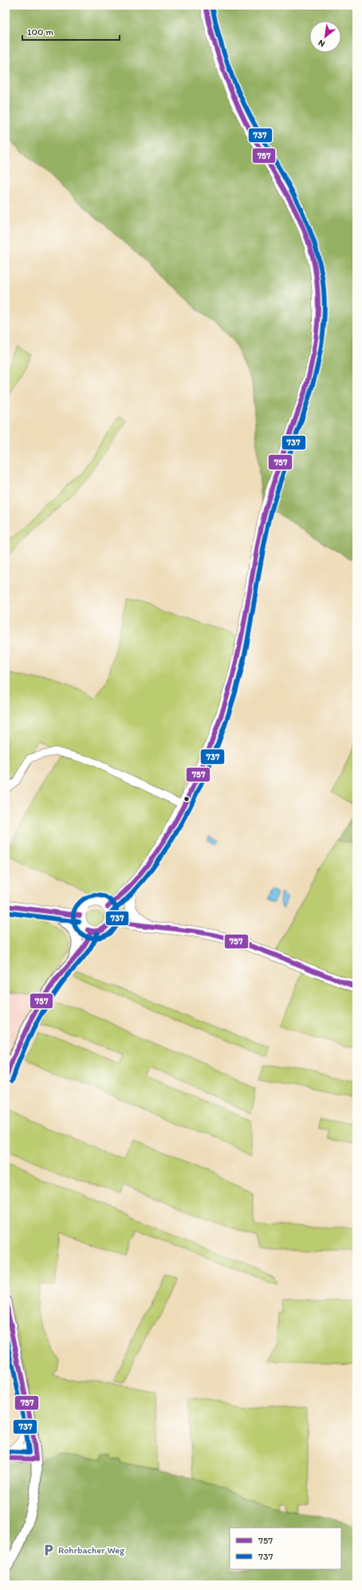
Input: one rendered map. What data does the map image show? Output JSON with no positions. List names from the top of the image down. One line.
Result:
{"places":{"parking":["Rohrbacher Weg"]},"lines":["transit line 757","transit line 737"],"legend":["757","737"],"scale_bar":"100 m","north":"bottom left"}
